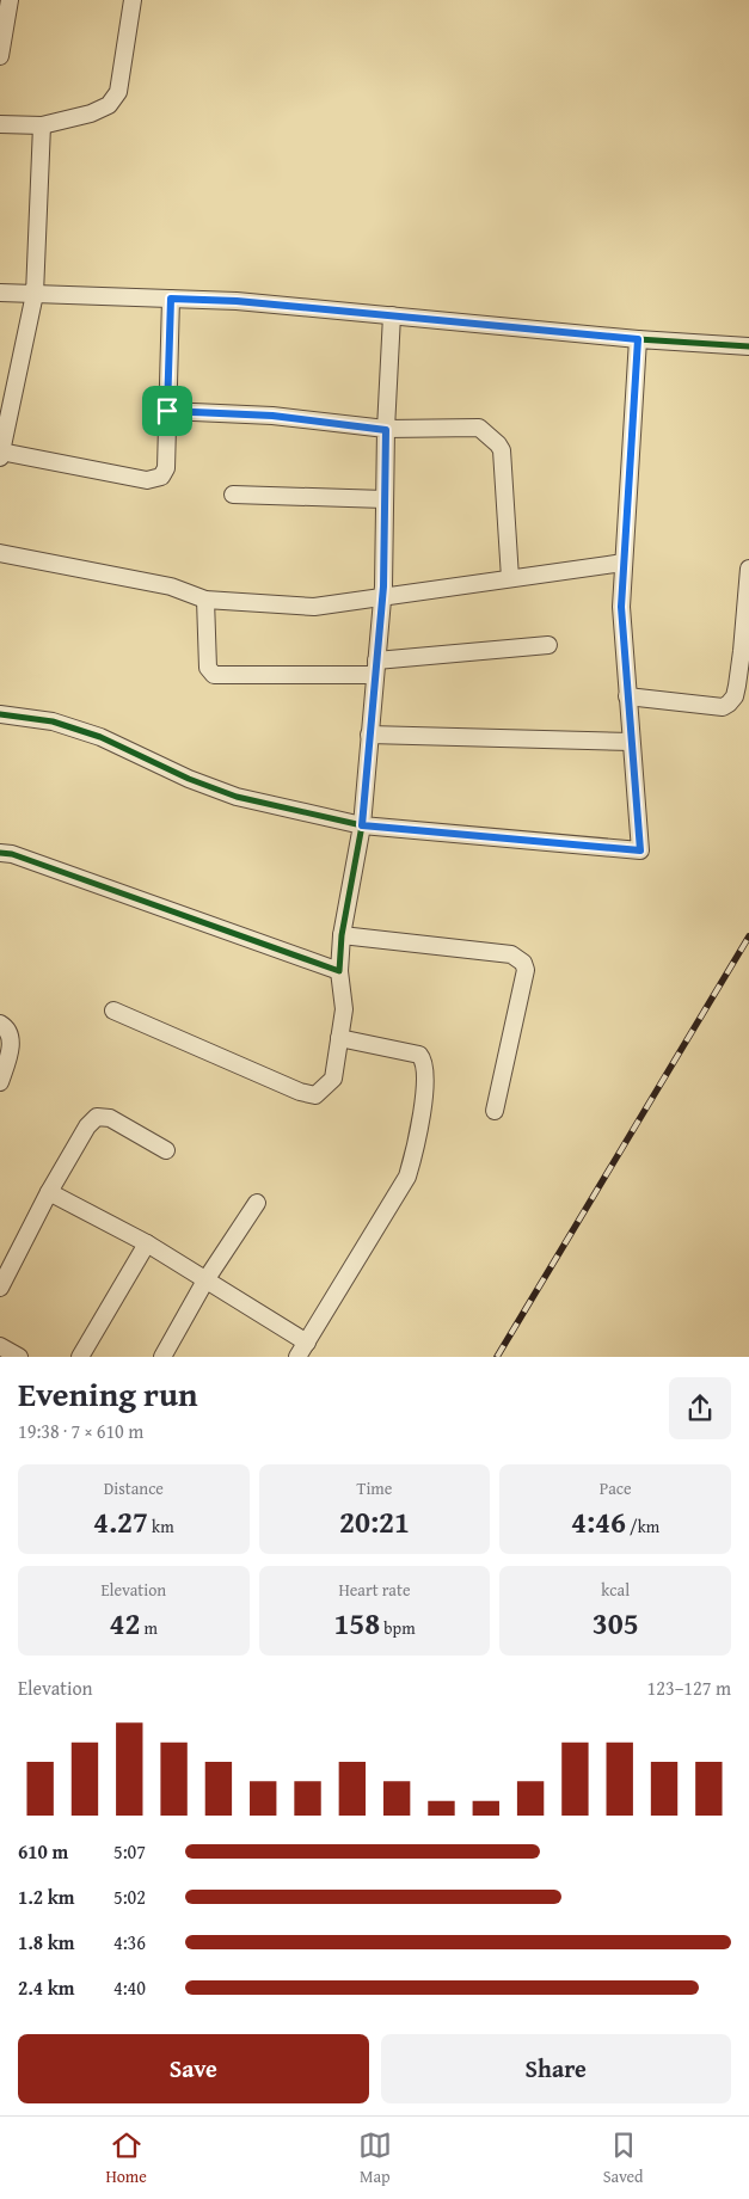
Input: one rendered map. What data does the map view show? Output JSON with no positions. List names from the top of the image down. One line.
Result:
{"page":{"heading":["Evening run","19:38 · 7 × 610 m"],"stats":[["Distance","4.27 km"],["Time","20:21"],["Pace","4:46 /km"],["Elevation","42 m"],["Heart rate","158 bpm"],["kcal","305"]],"chart":["Elevation","123–127 m"],"list":[{"name":"610 m","note":"5:07"},{"name":"1.2 km","note":"5:02"},{"name":"1.8 km","note":"4:36"},{"name":"2.4 km","note":"4:40"}],"buttons":["Save","Share"],"tabs":["Home","Map","Saved"]}}
